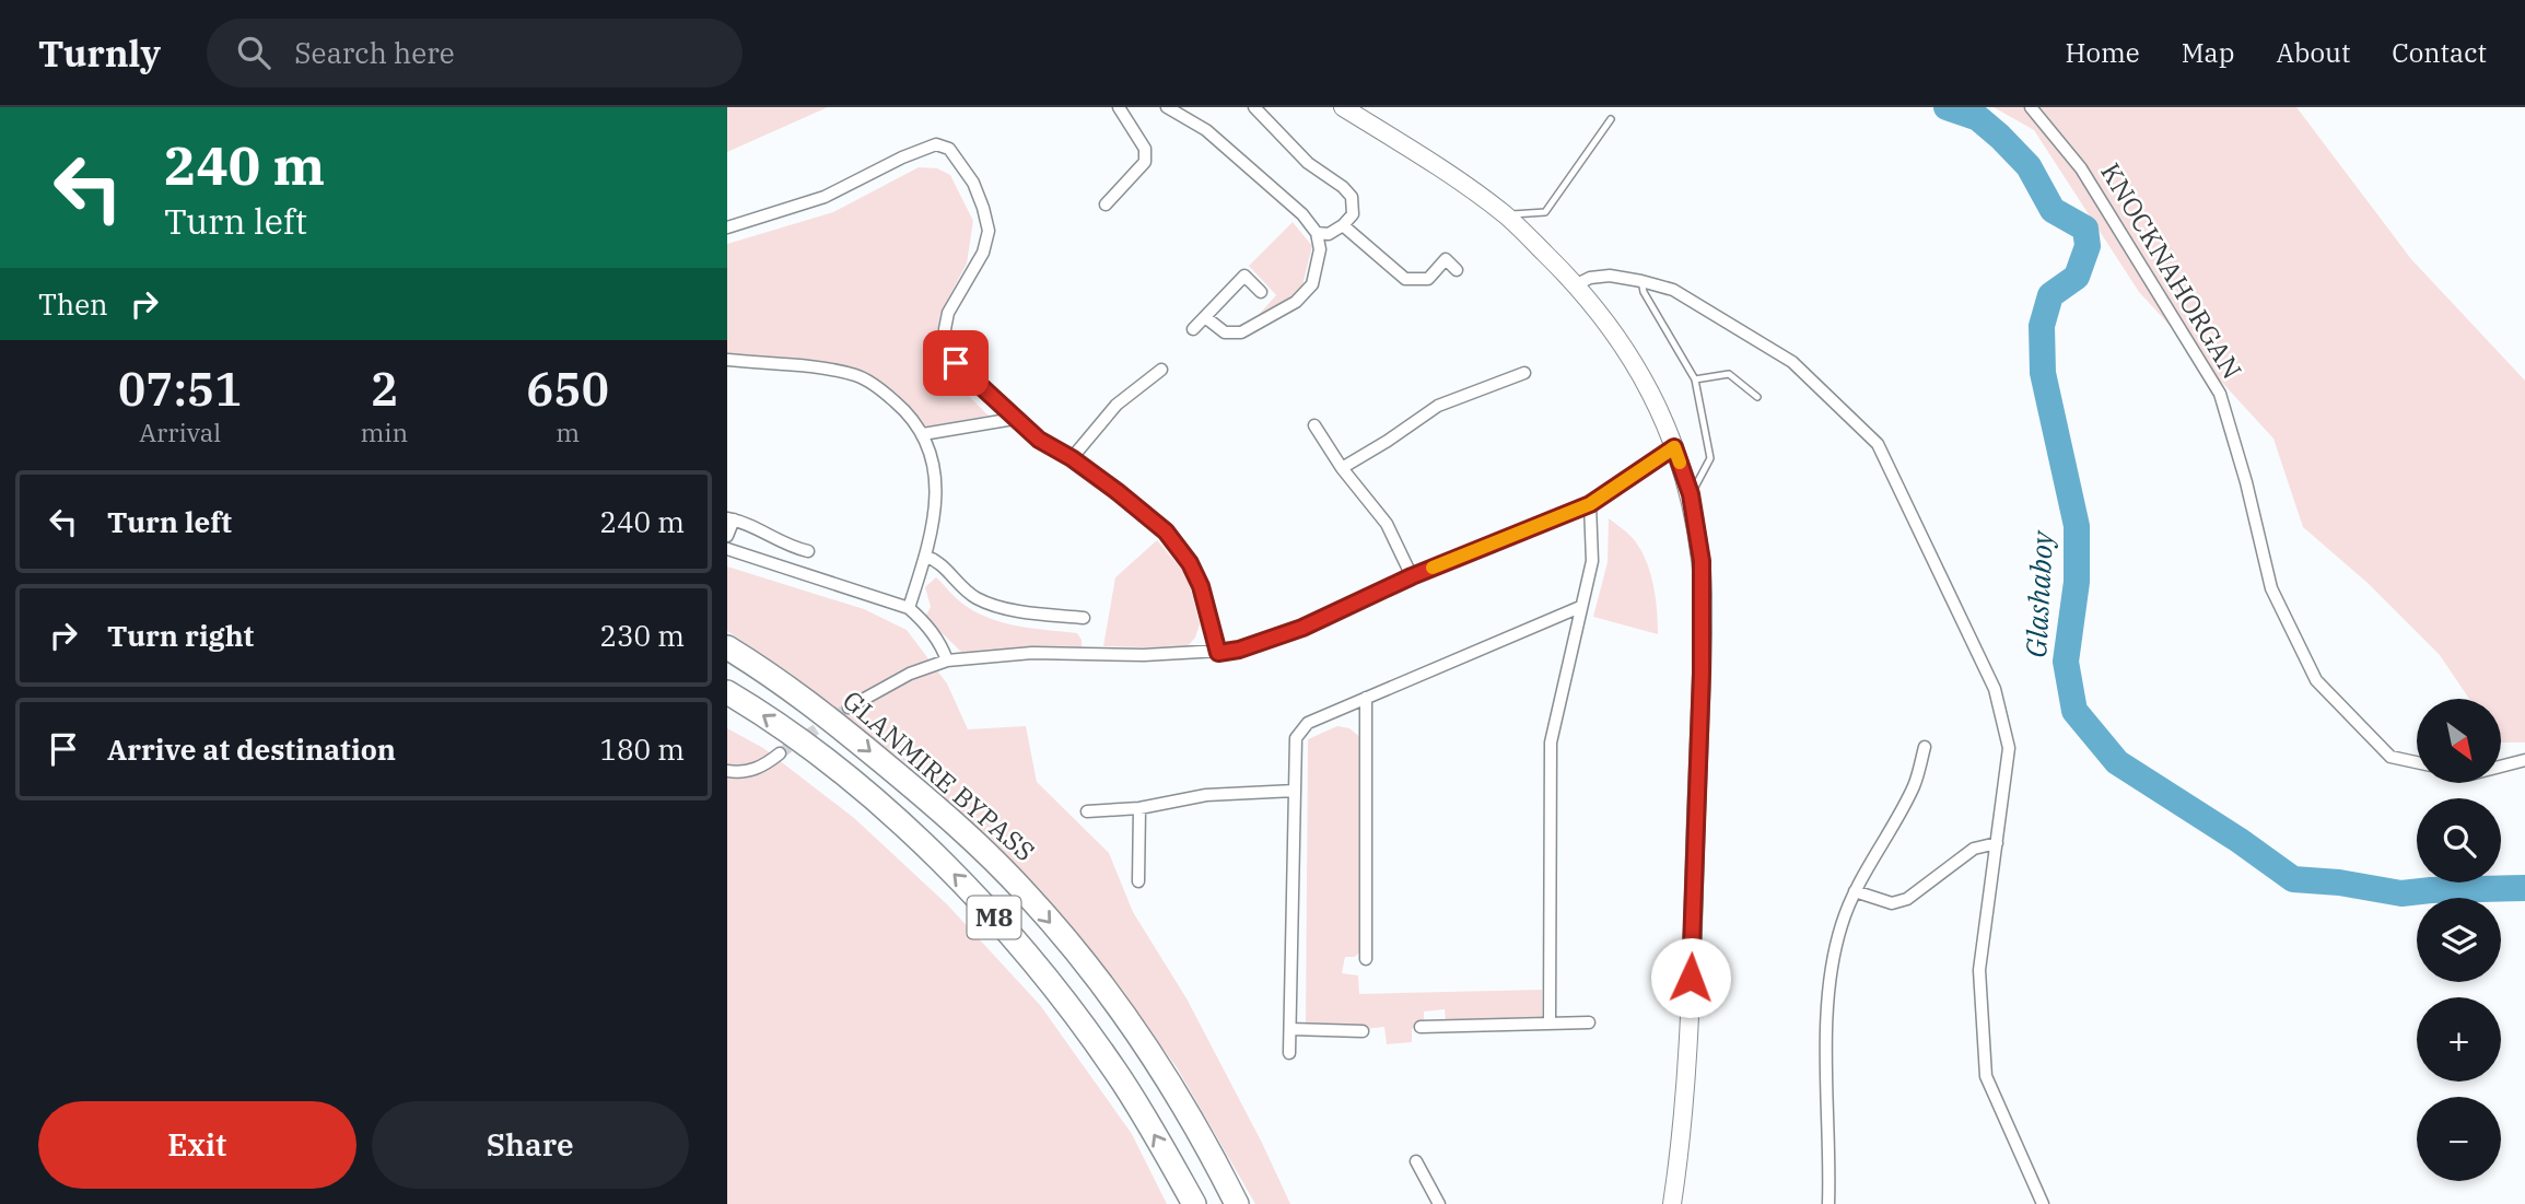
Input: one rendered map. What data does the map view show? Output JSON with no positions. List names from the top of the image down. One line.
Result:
{"streets":{"highway":["GLANMIRE BYPASS","M8"],"street":["KNOCKNAHORGAN"]},"water":["Glashaboy"],"north":"bottom right","page":{"header":"Turnly","search":"Search here","nav":["Home","Map","About","Contact"],"turn":["240 m","Turn left"],"then":"Then","eta":["07:51","Arrival","2","min","650","m"],"list":[{"name":"Turn left","value":"240 m"},{"name":"Turn right","value":"230 m"},{"name":"Arrive at destination","value":"180 m"}],"map_buttons":["+","−"],"buttons":["Exit","Share"]}}
